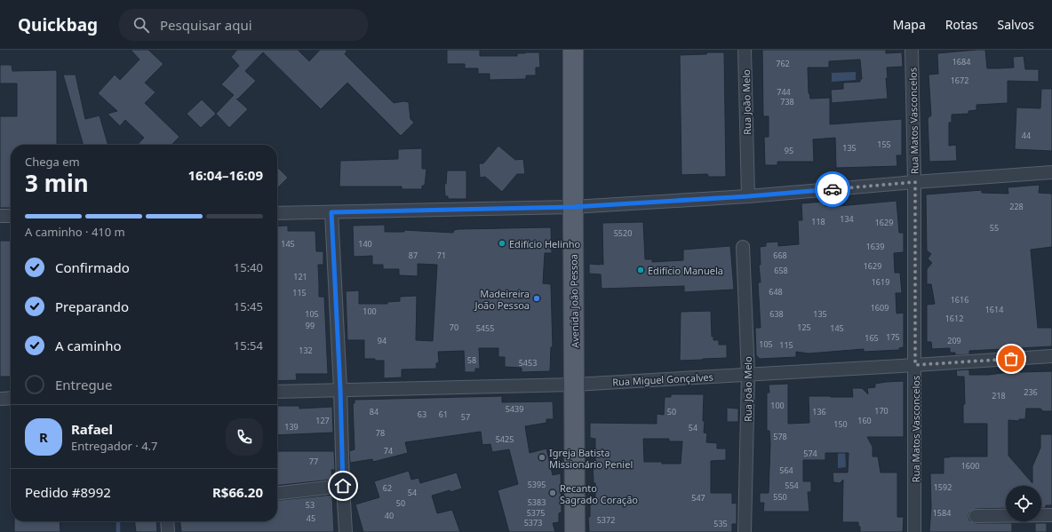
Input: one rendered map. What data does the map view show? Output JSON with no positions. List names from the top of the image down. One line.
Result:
{"streets":{"main road":["Avenida João Pessoa"],"street":["Rua João Melo","Rua Matos Vasconcelos","Rua Miguel Gonçalves"]},"crossings":[["Rua João Melo","Rua Miguel Gonçalves"],["Rua Matos Vasconcelos","Rua Miguel Gonçalves"],["Avenida João Pessoa","Rua Miguel Gonçalves"]],"places":["Edifício Helinho","Edifício Manuela","Madeireira João Pessoa","Igreja Batista Missionário Peniel","Recanto Sagrado Coração"],"house_numbers":["1684","762","1672","744","738","44","155","135","95","228","134","118","1629","55","5520","145","140","1639","87","71","668","1629","658","121","1619","648","115","1616","1609","1614","100","105","638","135","1612","99","70","125","5455","145","175","165","94","209","105","115","132","58","5453","236","218","100","5439","170","84","50","136","63","61","57","127","160","150","139","54","78","578","5425","74","574","77","1600","564","5395","554","1592","62","54","550","547","5383","50","53","5375","1584","40","45","5372","5373","535"],"page":{"header":"Quickbag","search":"Pesquisar aqui","nav":["Mapa","Rotas","Salvos"],"heading":["3 min","Chega em","16:04–16:09"],"panel":["Rafael","Entregador · 4.7","Pedido #8992","R$66.20"],"bar":"A caminho · 410 m","list":[["Confirmado","15:40"],["Preparando","15:45"],["A caminho","15:54"],"Entregue"],"round":"R"}}
